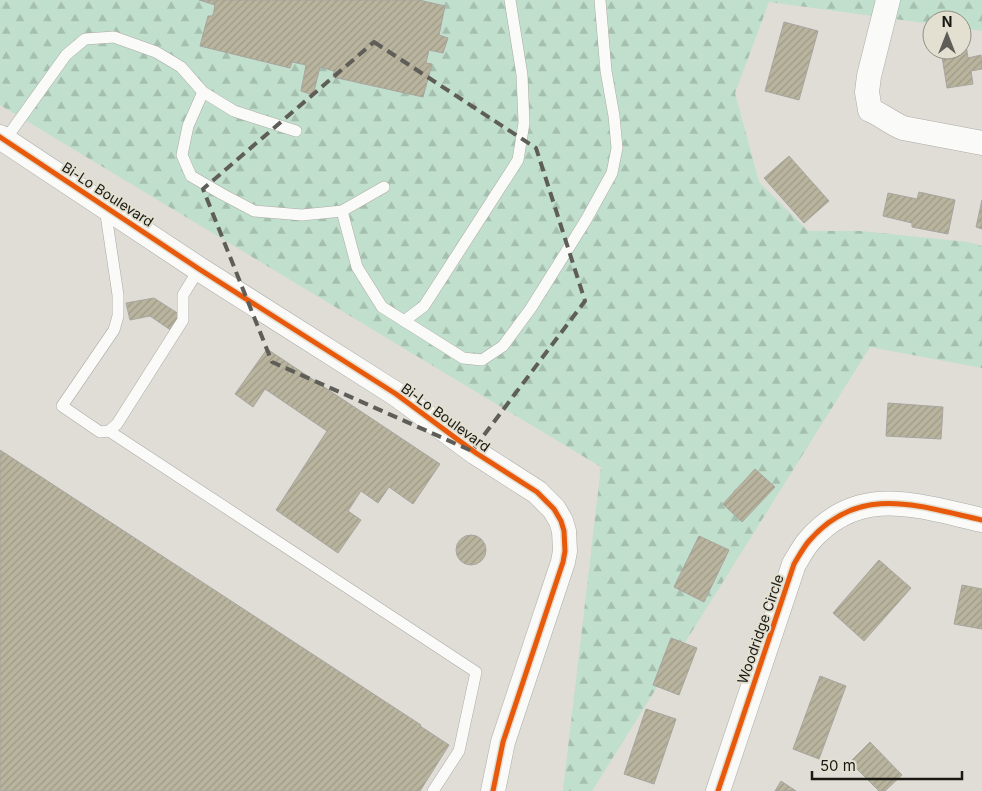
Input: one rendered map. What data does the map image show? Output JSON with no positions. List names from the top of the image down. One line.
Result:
{"streets":{"street":["Bi-Lo Boulevard","Woodridge Circle"]},"scale_bar":"50 m","north":"top"}
